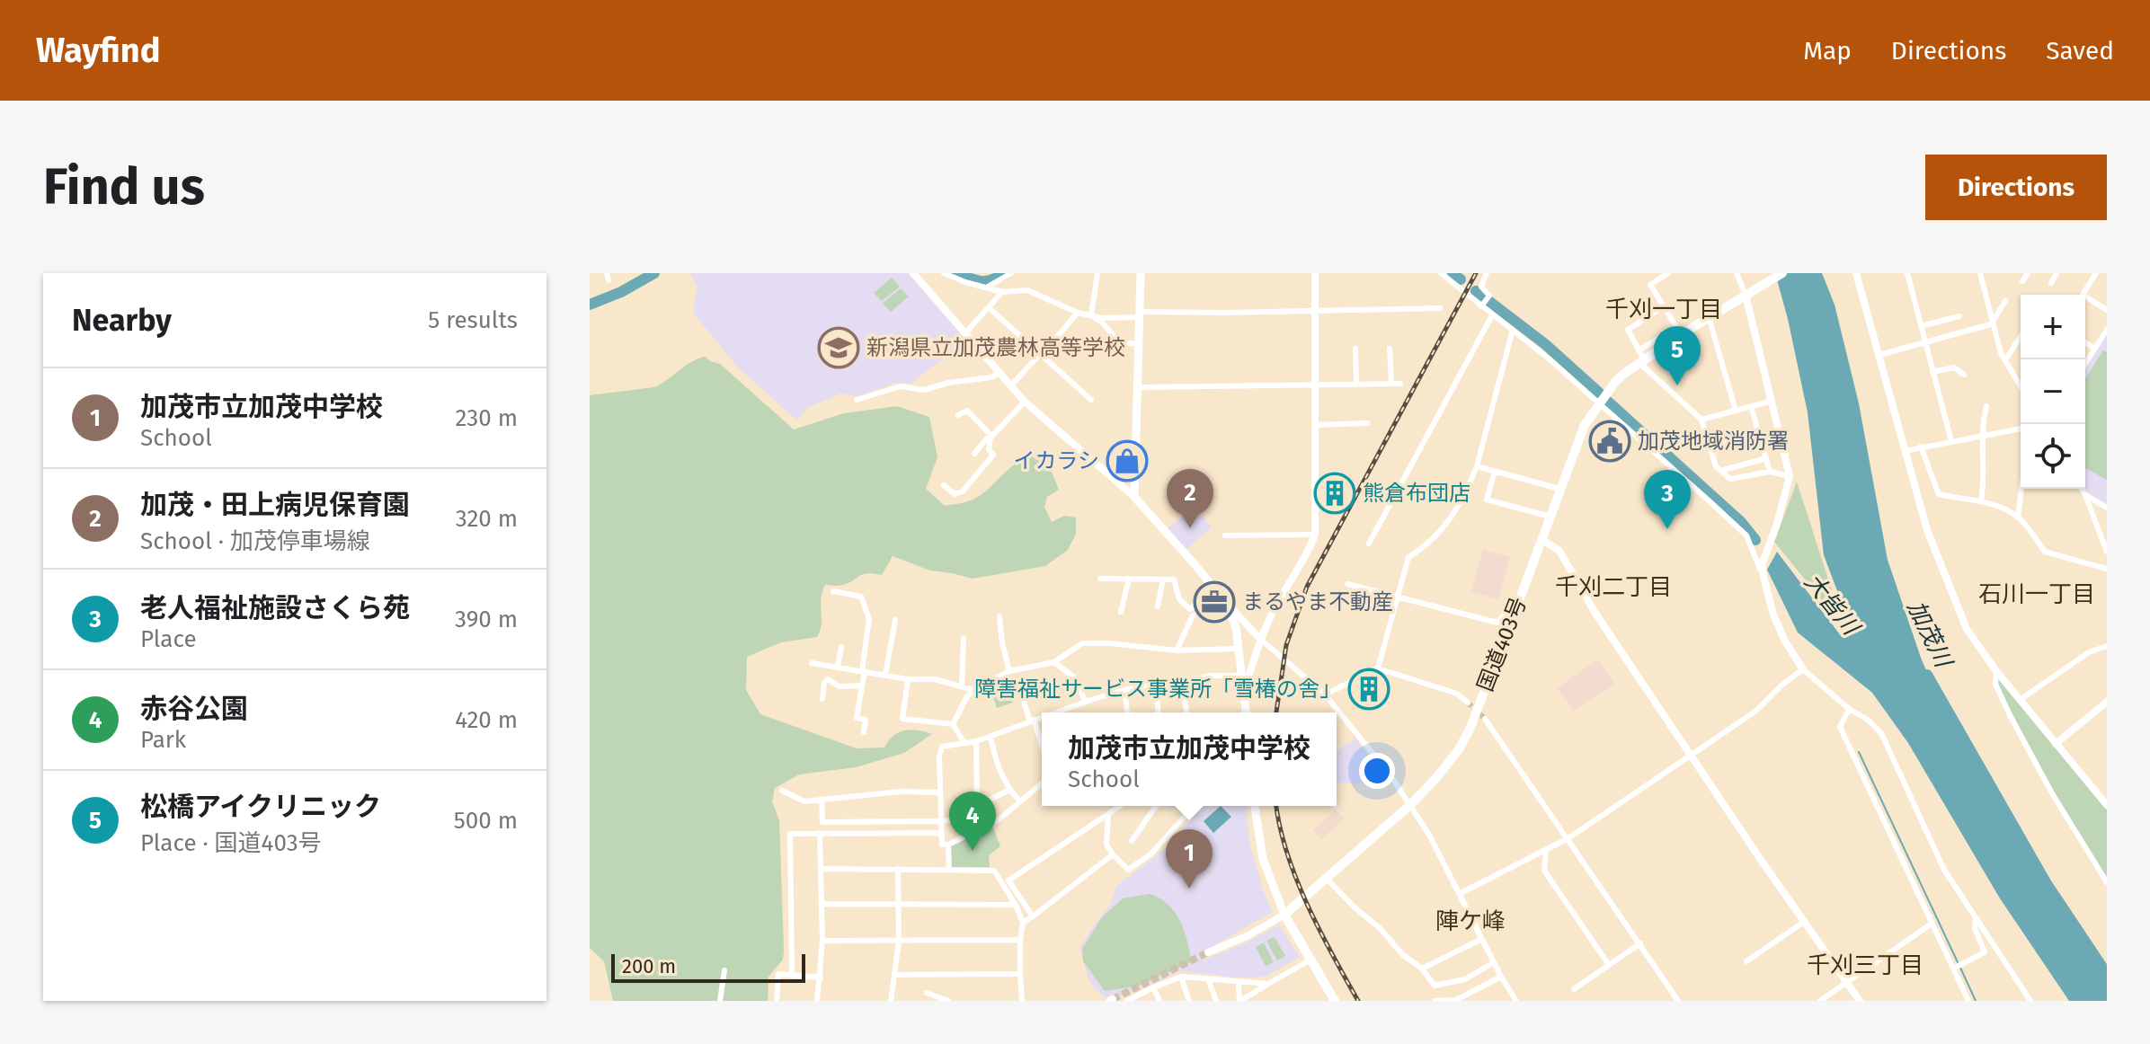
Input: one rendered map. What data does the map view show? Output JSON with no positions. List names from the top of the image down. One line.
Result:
{"streets":{"highway":["国道403号"]},"districts":["千刈一丁目","千刈二丁目","石川一丁目","陣ケ峰","千刈三丁目"],"water":["大皆川","加茂川"],"places":{"school or university":["新潟県立加茂農林高等学校"],"public building":["加茂地域消防署"],"shop":["イカラシ"],"building":["熊倉布団店","障害福祉サービス事業所「雪椿の舎」"],"office":["まるやま不動産"]},"scale_bar":"200 m","page":{"header":"Wayfind","nav":["Map","Directions","Saved"],"buttons":"Directions","title":"Find us","heading":["Nearby","5 results"],"map_buttons":["+","−"],"pins":["5","2","3","4","1"],"list":[{"mark":"1","name":"加茂市立加茂中学校","note":"School","value":"230 m"},{"mark":"2","name":"加茂・田上病児保育園","note":"School · 加茂停車場線","value":"320 m"},{"mark":"3","name":"老人福祉施設さくら苑","note":"Place","value":"390 m"},{"mark":"4","name":"赤谷公園","note":"Park","value":"420 m"},{"mark":"5","name":"松橋アイクリニック","note":"Place · 国道403号","value":"500 m"}],"popup":["加茂市立加茂中学校","School"],"scale":"200 m"}}
